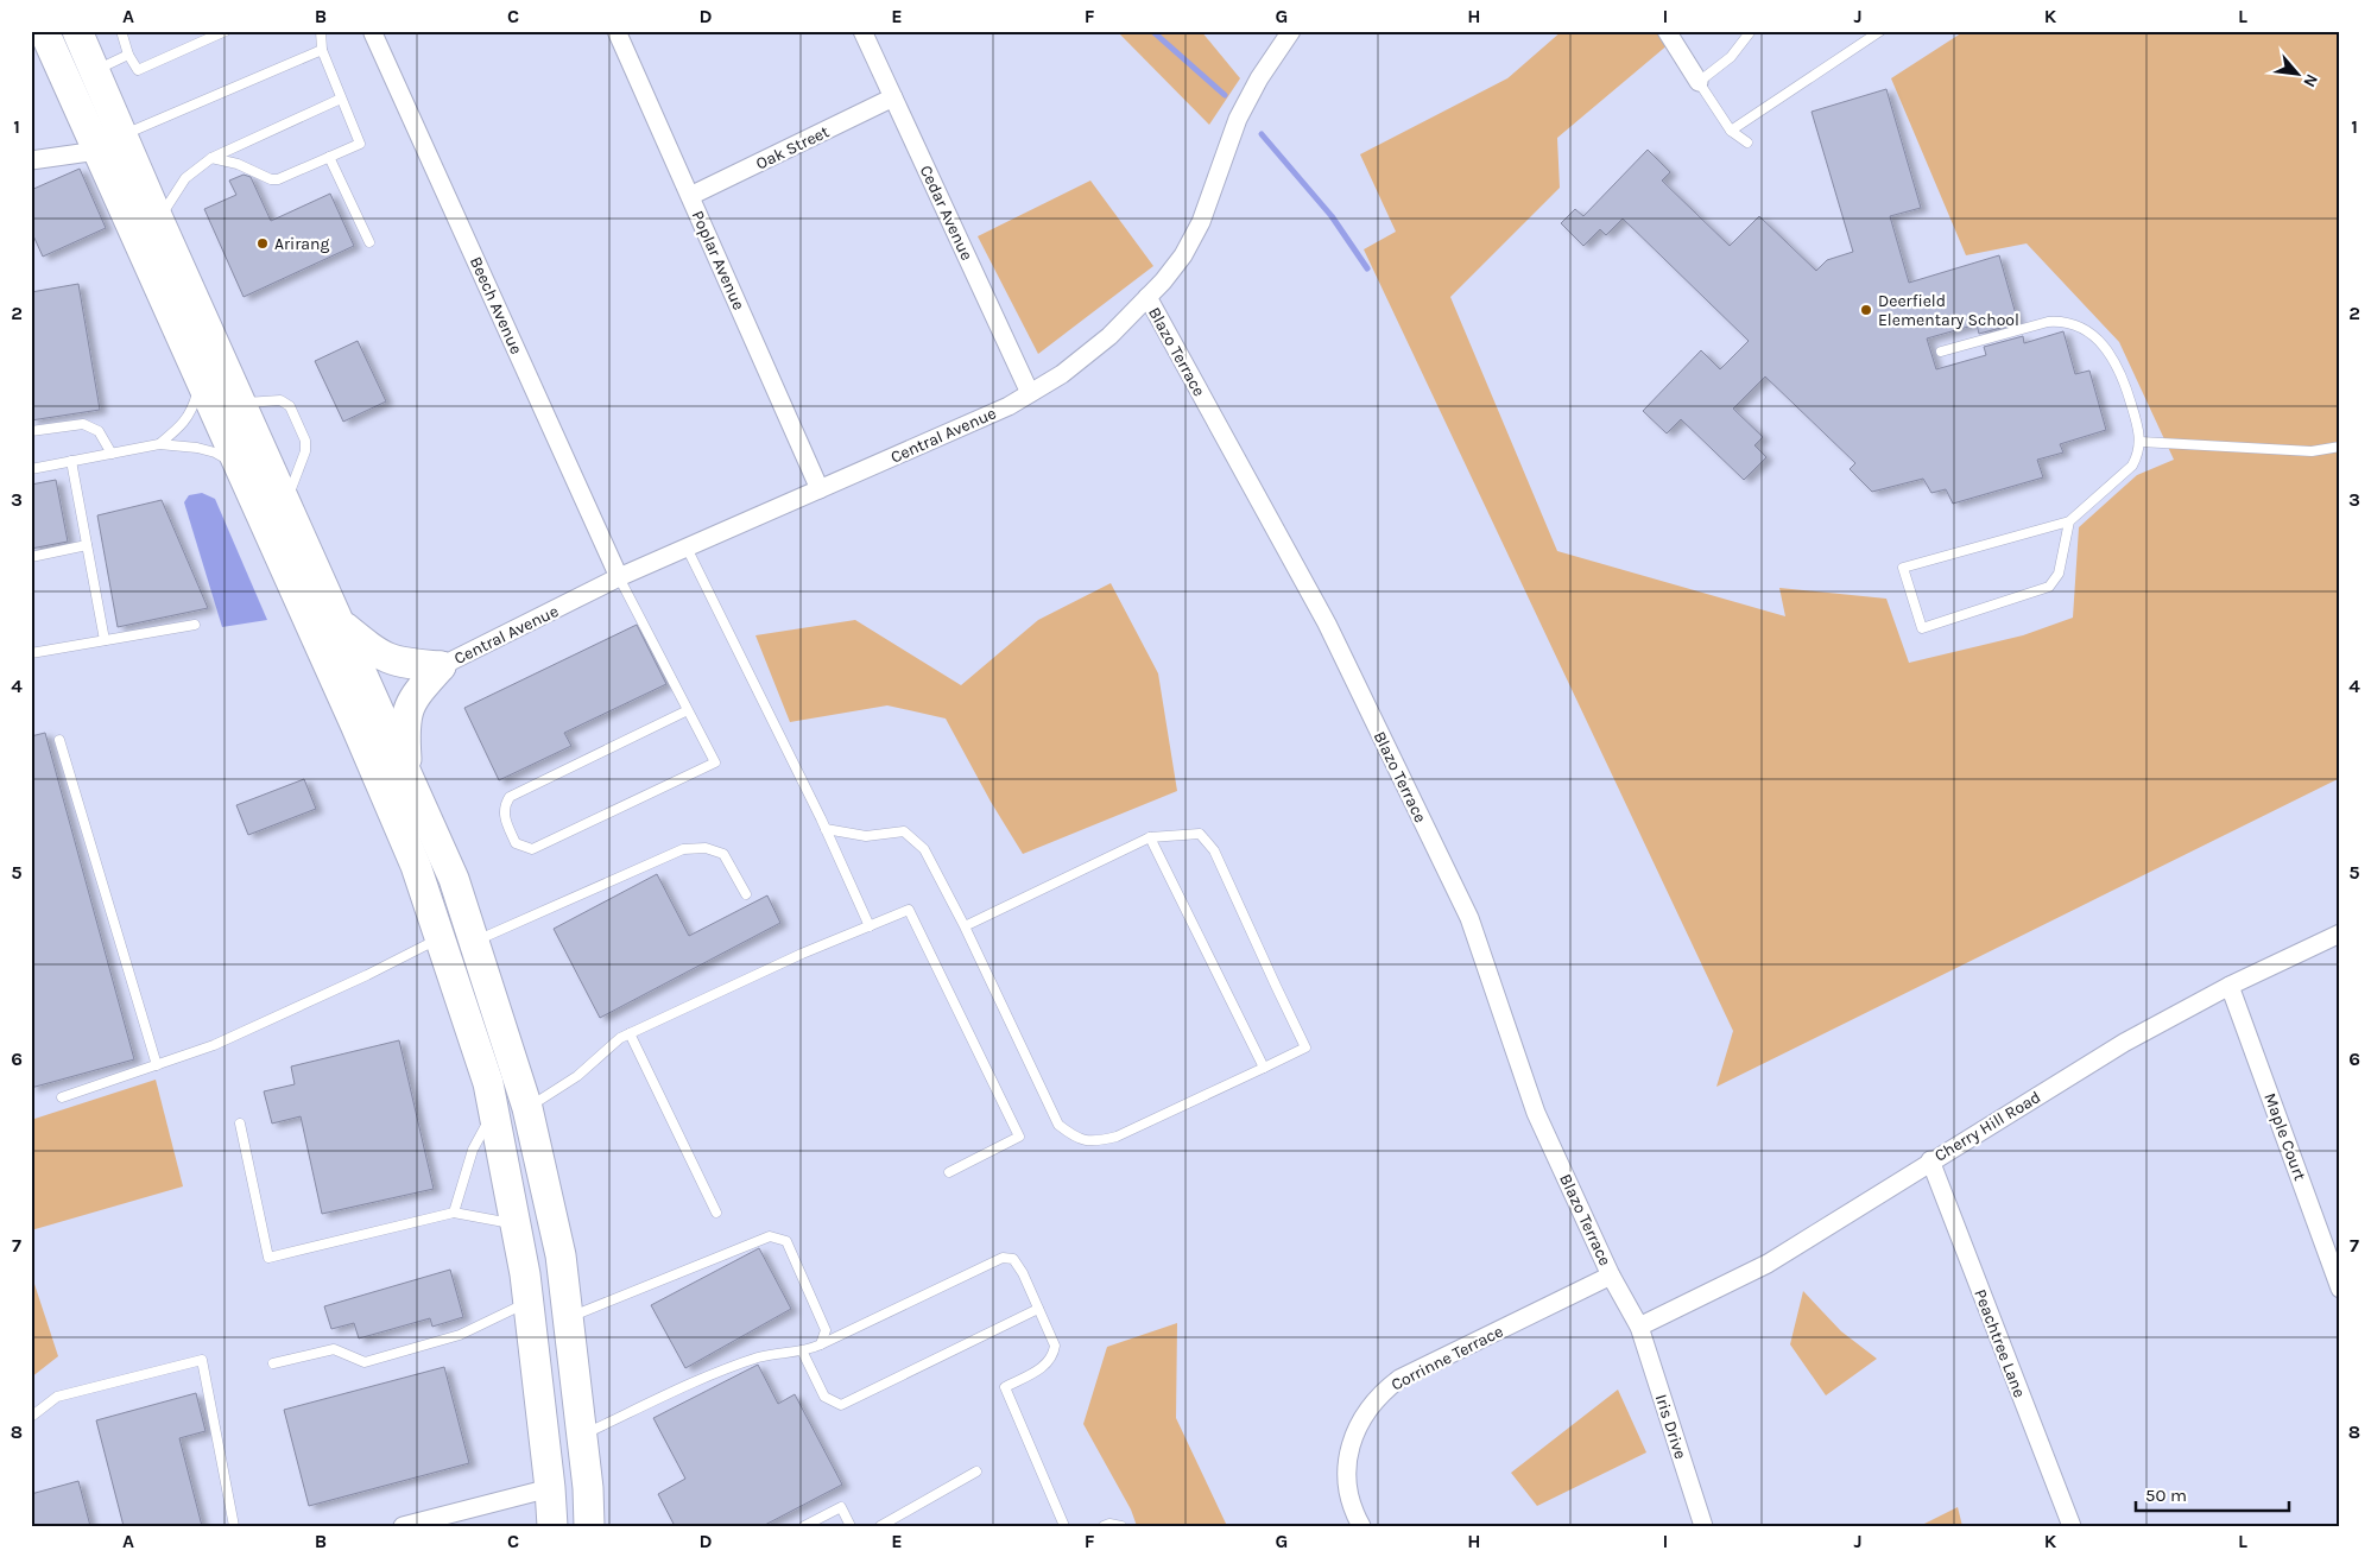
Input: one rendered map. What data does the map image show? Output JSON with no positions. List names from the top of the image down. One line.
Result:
{"streets":{"street":["Oak Street","Cedar Avenue","Poplar Avenue","Beech Avenue","Blazo Terrace","Central Avenue","Cherry Hill Road","Maple Court","Peachtree Lane","Corrinne Terrace","Iris Drive"]},"crossings":[["Oak Street","Cedar Avenue"],["Oak Street","Poplar Avenue"],["Cedar Avenue","Central Avenue"],["Poplar Avenue","Central Avenue"],["Beech Avenue","Central Avenue"],["Blazo Terrace","Central Avenue"],["Blazo Terrace","Cherry Hill Road"],["Blazo Terrace","Corrinne Terrace"],["Blazo Terrace","Iris Drive"],["Cherry Hill Road","Maple Court"],["Cherry Hill Road","Peachtree Lane"],["Cherry Hill Road","Iris Drive"]],"places":["Arirang","Deerfield Elementary School"],"scale_bar":"50 m","north":"bottom right","grid":{"columns":["A","B","C","D","E","F","G","H","I","J","K","L"],"rows":["1","2","3","4","5","6","7","8"]}}
